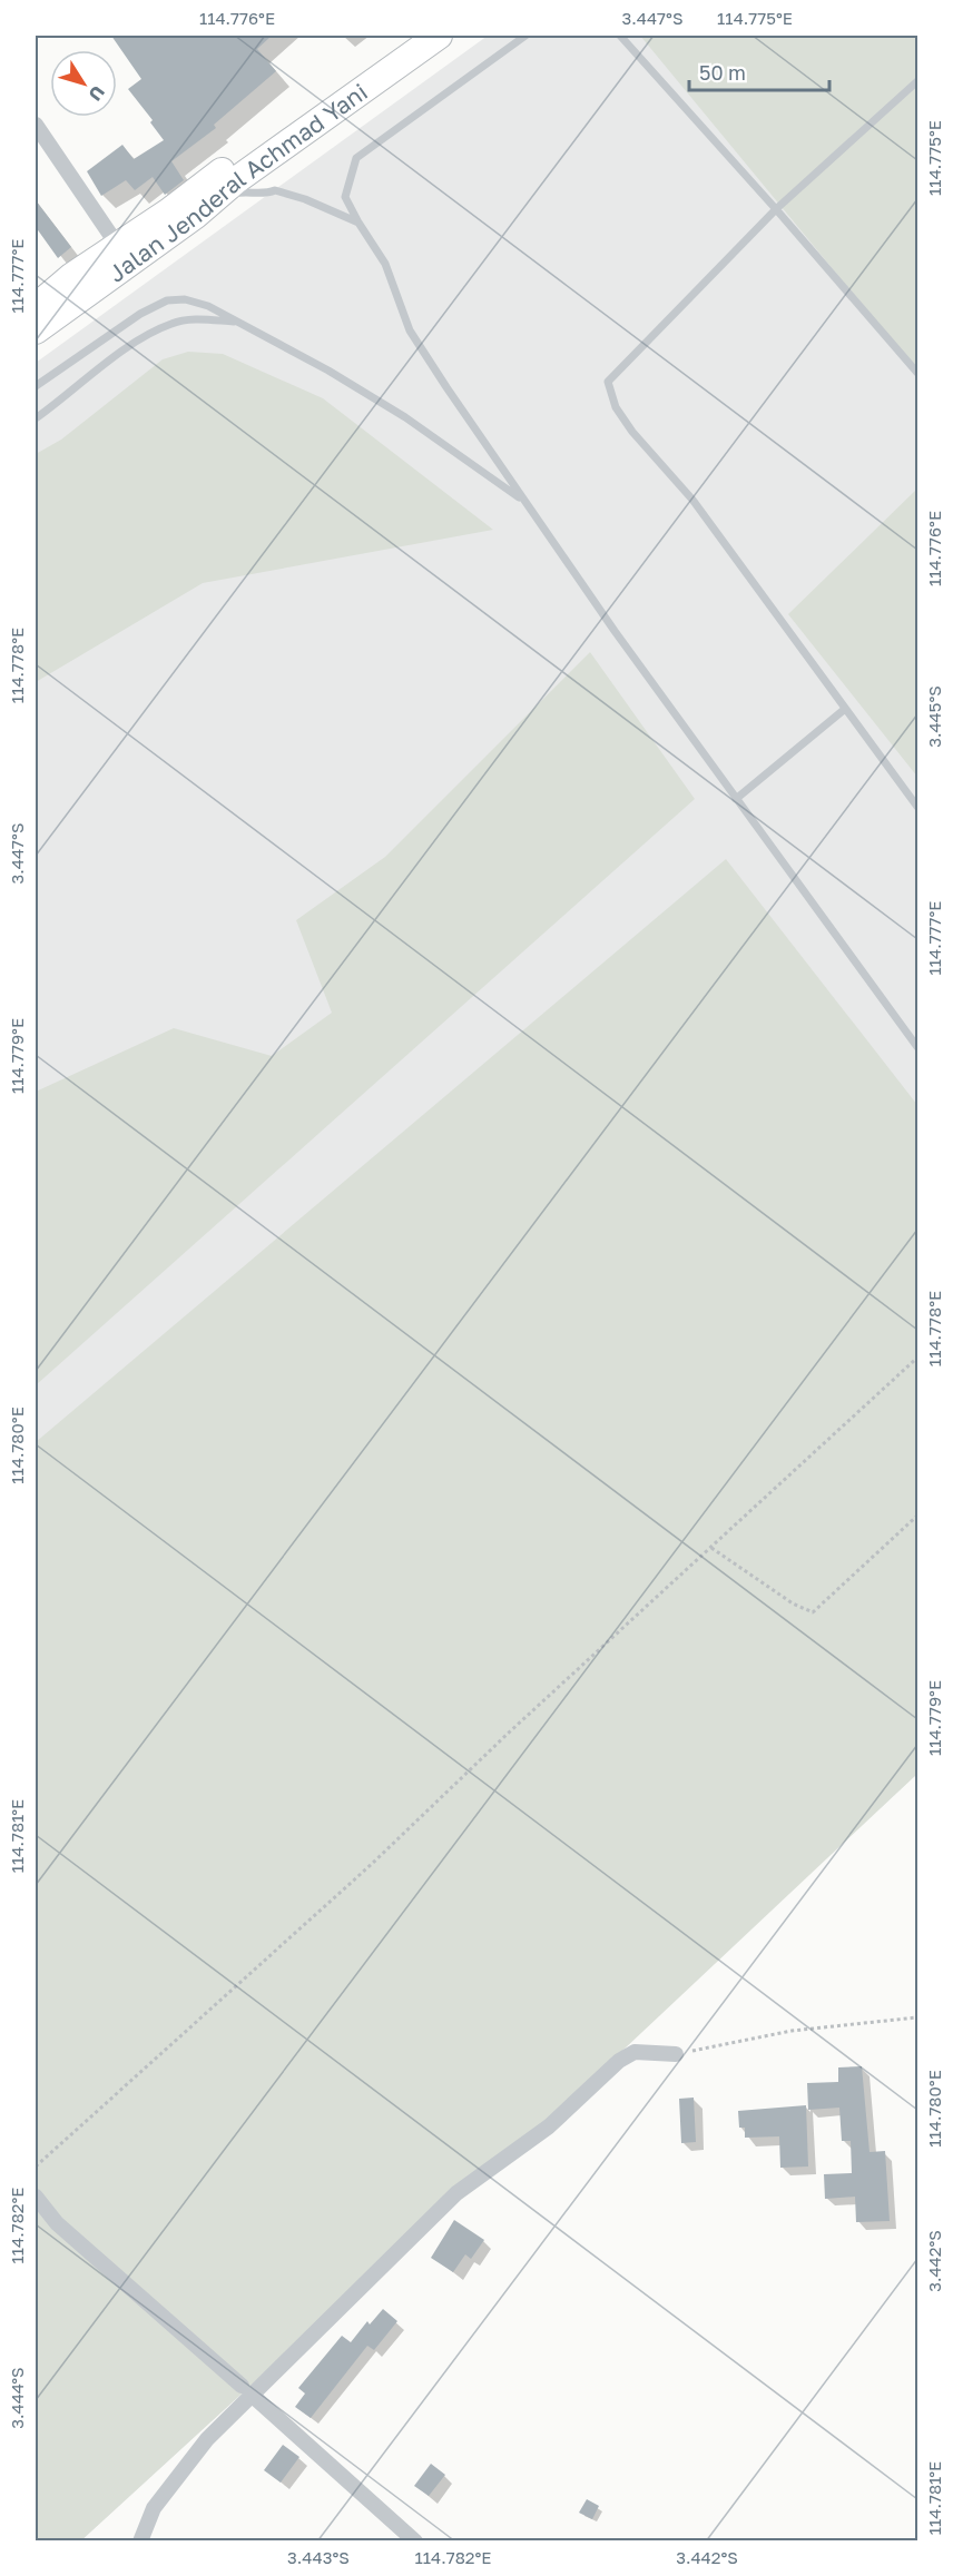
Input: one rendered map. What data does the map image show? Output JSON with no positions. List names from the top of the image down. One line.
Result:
{"streets":{"highway":["Jalan Jenderal Achmad Yani"]},"scale_bar":"50 m","north":"bottom right","coordinates":["114.776°E","3.447°S","114.775°E","114.777°E","114.778°E","3.445°S","114.779°E","114.780°E","114.781°E","114.782°E","3.442°S","3.444°S","3.443°S"]}
